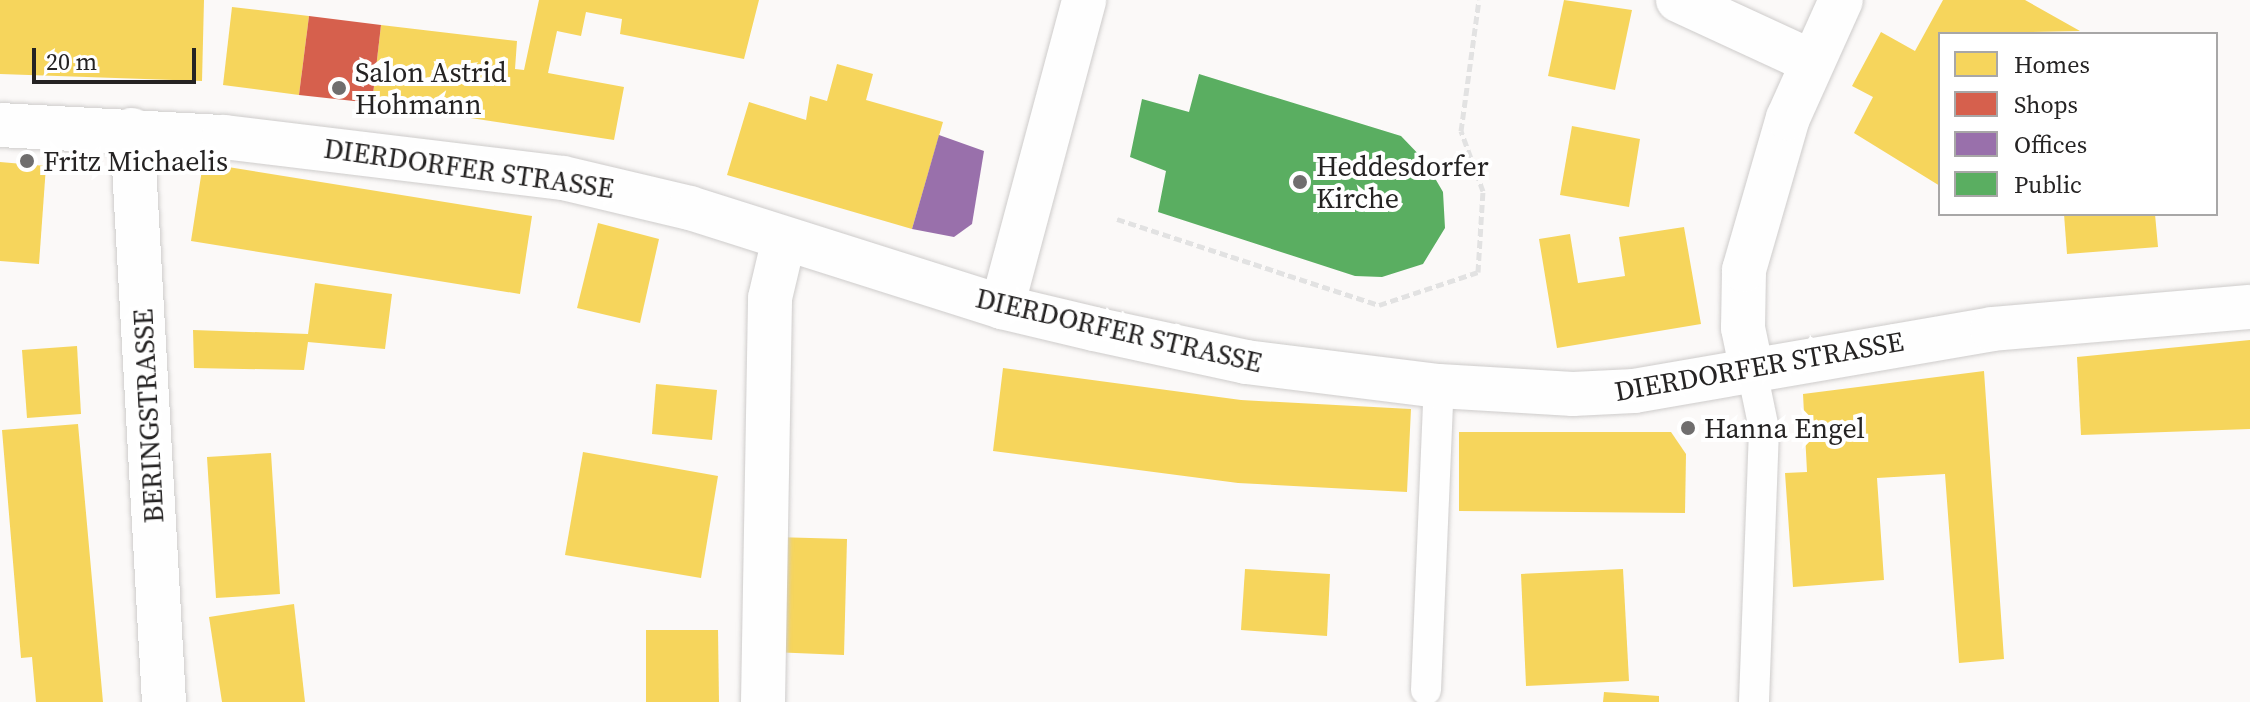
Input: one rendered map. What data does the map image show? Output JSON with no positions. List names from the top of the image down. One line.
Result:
{"streets":{"street":["DIERDORFER STRASSE","BERINGSTRASSE"]},"crossings":[["DIERDORFER STRASSE","BERINGSTRASSE"]],"places":["Salon Astrid Hohmann","Fritz Michaelis","Heddesdorfer Kirche","Hanna Engel"],"legend":["Homes","Shops","Offices","Public"],"scale_bar":"20 m"}
